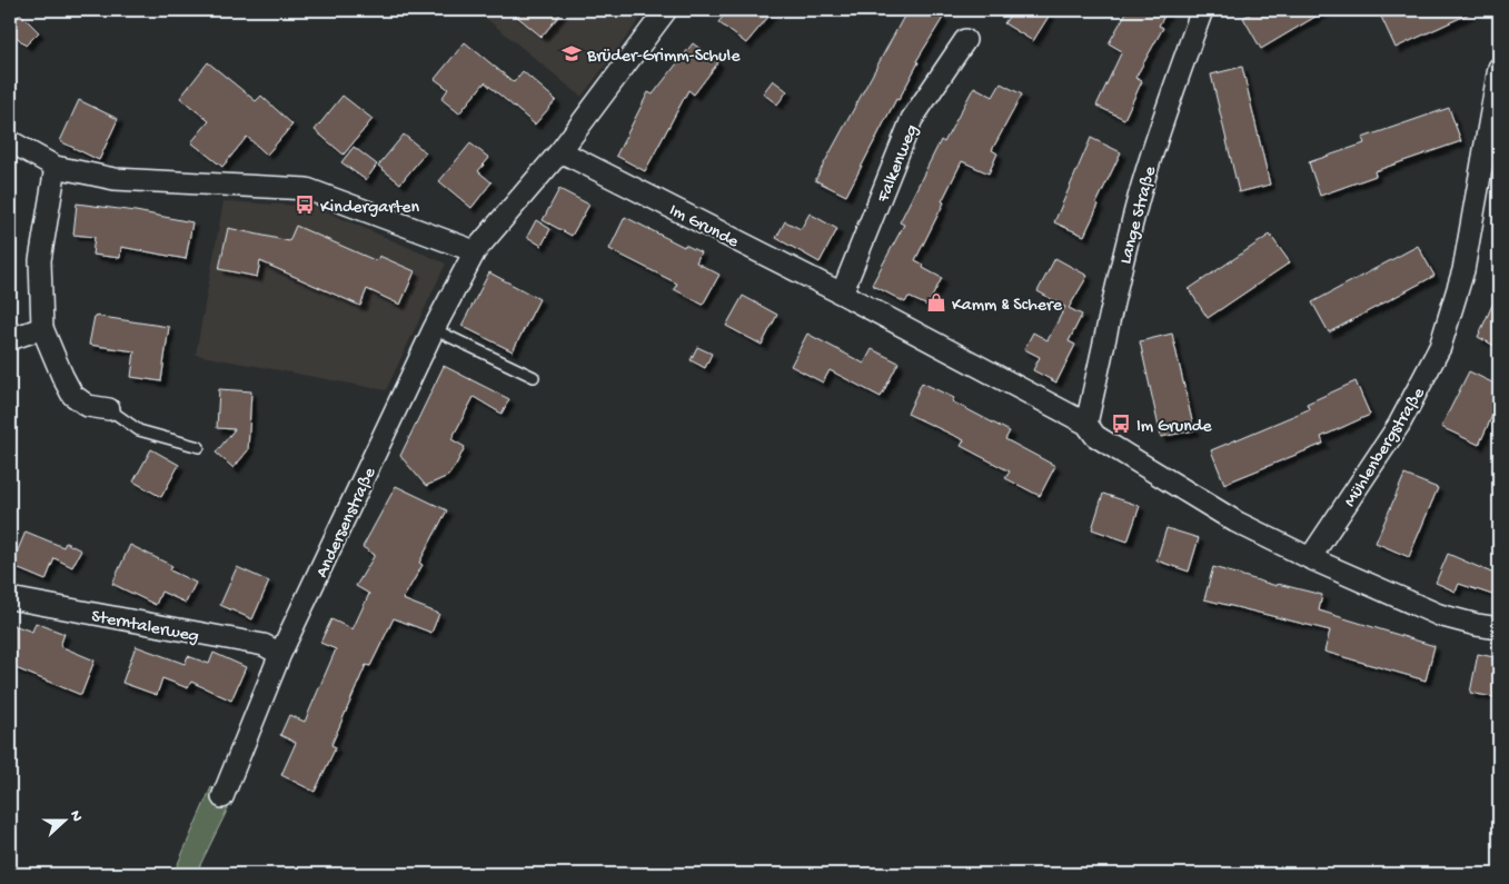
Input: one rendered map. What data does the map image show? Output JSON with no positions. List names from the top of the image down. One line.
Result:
{"streets":{"street":["Falkenweg","Lange Straße","Im Grunde","Mühlenbergstraße","Andersenstraße","Sterntalerweg"]},"crossings":[["Falkenweg","Im Grunde"],["Lange Straße","Im Grunde"],["Im Grunde","Mühlenbergstraße"],["Im Grunde","Andersenstraße"],["Andersenstraße","Sterntalerweg"]],"places":{"school or university":["Brüder-Grimm-Schule"],"bus stop":["Kindergarten","Im Grunde"],"shop":["Kamm & Schere"]},"north":"right"}
